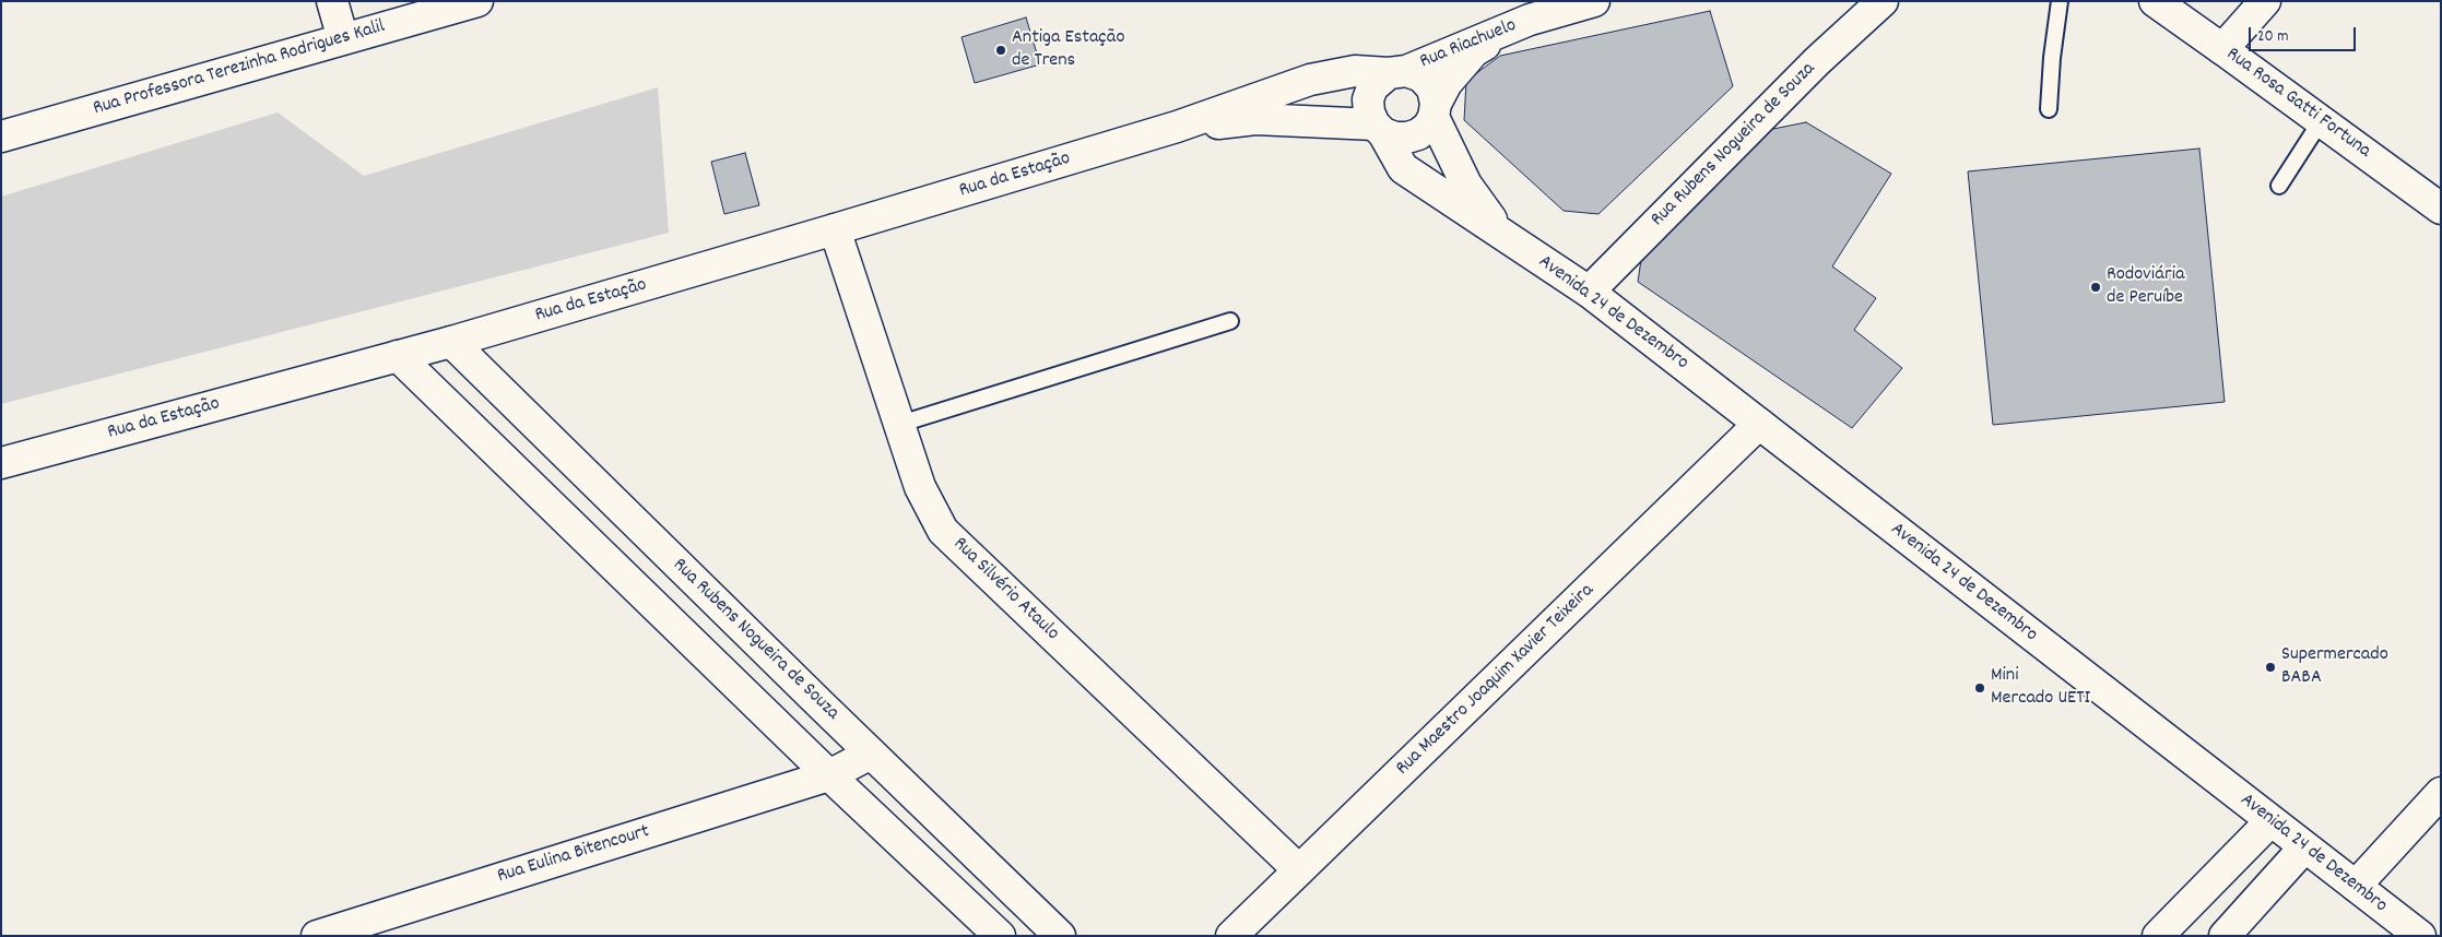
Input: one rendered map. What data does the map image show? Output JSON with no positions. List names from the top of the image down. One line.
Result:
{"streets":{"street":["Rua Riachuelo","Rua Professora Terezinha Rodrigues Kalil","Rua Rosa Gatti Fortuna","Rua Rubens Nogueira de Souza","Rua da Estação","Avenida 24 de Dezembro","Rua Silvério Ataulo","Rua Maestro Joaquim Xavier Teixeira","Rua Eulina Bitencourt"]},"crossings":[["Rua Riachuelo","Rua da Estação"],["Rua Riachuelo","Avenida 24 de Dezembro"],["Rua Rubens Nogueira de Souza","Rua da Estação"],["Rua Rubens Nogueira de Souza","Avenida 24 de Dezembro"],["Rua Rubens Nogueira de Souza","Rua Eulina Bitencourt"],["Rua da Estação","Avenida 24 de Dezembro"],["Rua da Estação","Rua Silvério Ataulo"],["Avenida 24 de Dezembro","Rua Maestro Joaquim Xavier Teixeira"],["Rua Silvério Ataulo","Rua Maestro Joaquim Xavier Teixeira"]],"places":["Antiga Estação de Trens","Rodoviária de Peruíbe","Supermercado BABA","Mini Mercado UETI"],"scale_bar":"20 m"}
